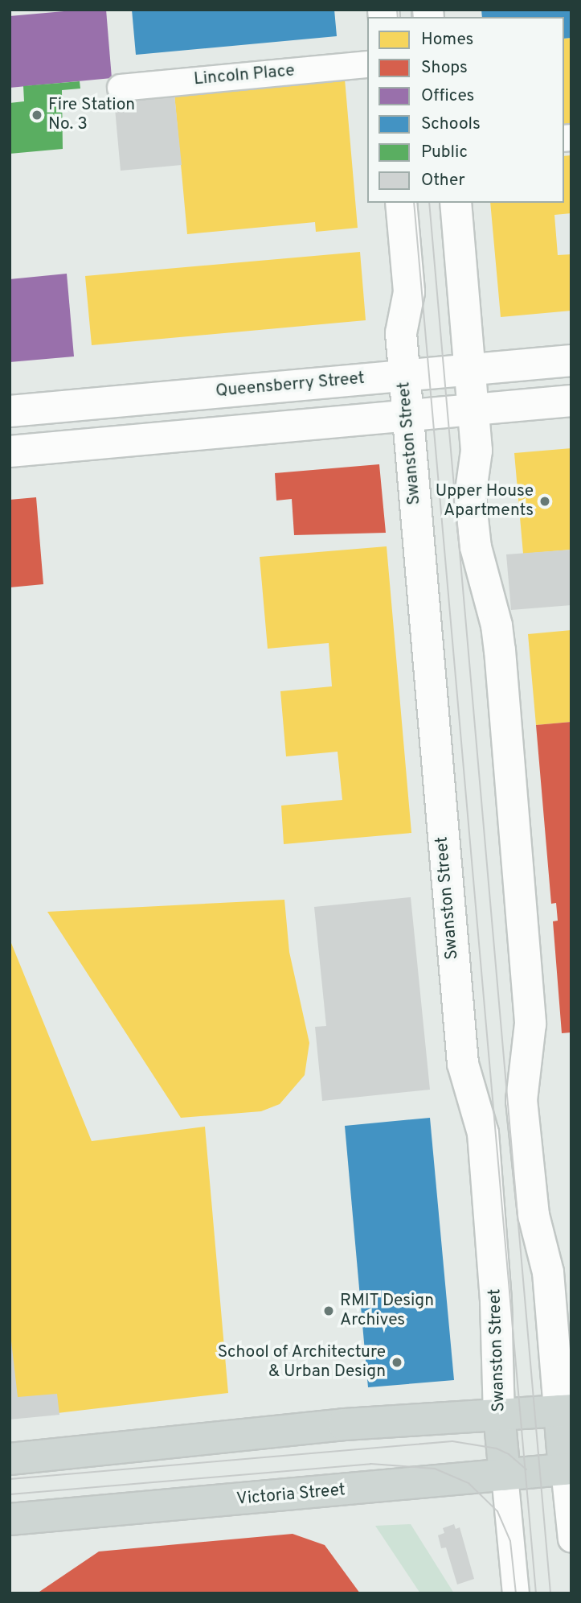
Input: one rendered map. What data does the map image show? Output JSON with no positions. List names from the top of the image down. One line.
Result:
{"streets":{"main road":["Swanston Street","Victoria Street"],"street":["Lincoln Place","Queensberry Street"]},"crossings":[["Queensberry Street","Swanston Street"],["Swanston Street","Victoria Street"]],"places":["Fire Station No. 3","Upper House Apartments","RMIT Design Archives","School of Architecture & Urban Design"],"legend":["Homes","Shops","Offices","Schools","Public","Other"]}
